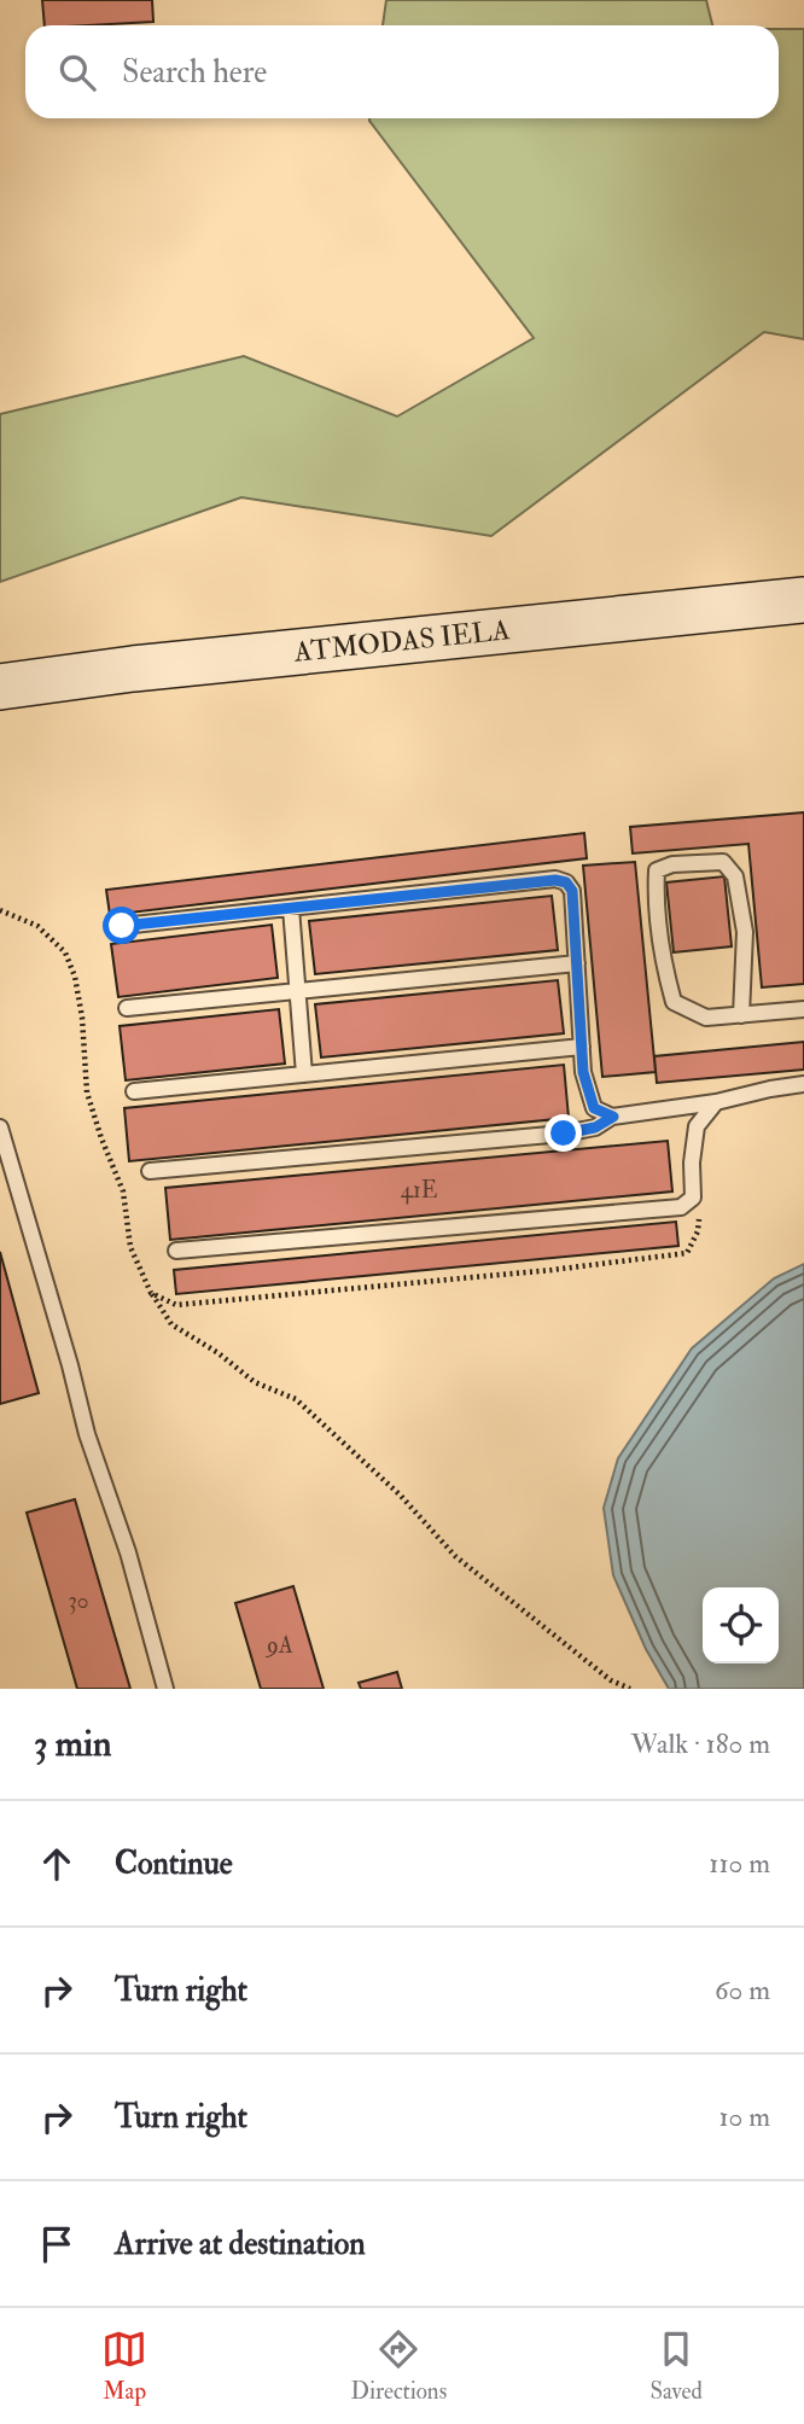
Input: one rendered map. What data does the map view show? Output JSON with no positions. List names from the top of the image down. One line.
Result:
{"streets":{"main road":["ATMODAS IELA"]},"house_numbers":["41E","30","9A"],"page":{"search":"Search here","heading":["3 min","Walk · 180 m"],"list":[["Continue","110 m"],["Turn right","60 m"],["Turn right","10 m"],"Arrive at destination"],"nav":["Map","Directions","Saved"]}}
